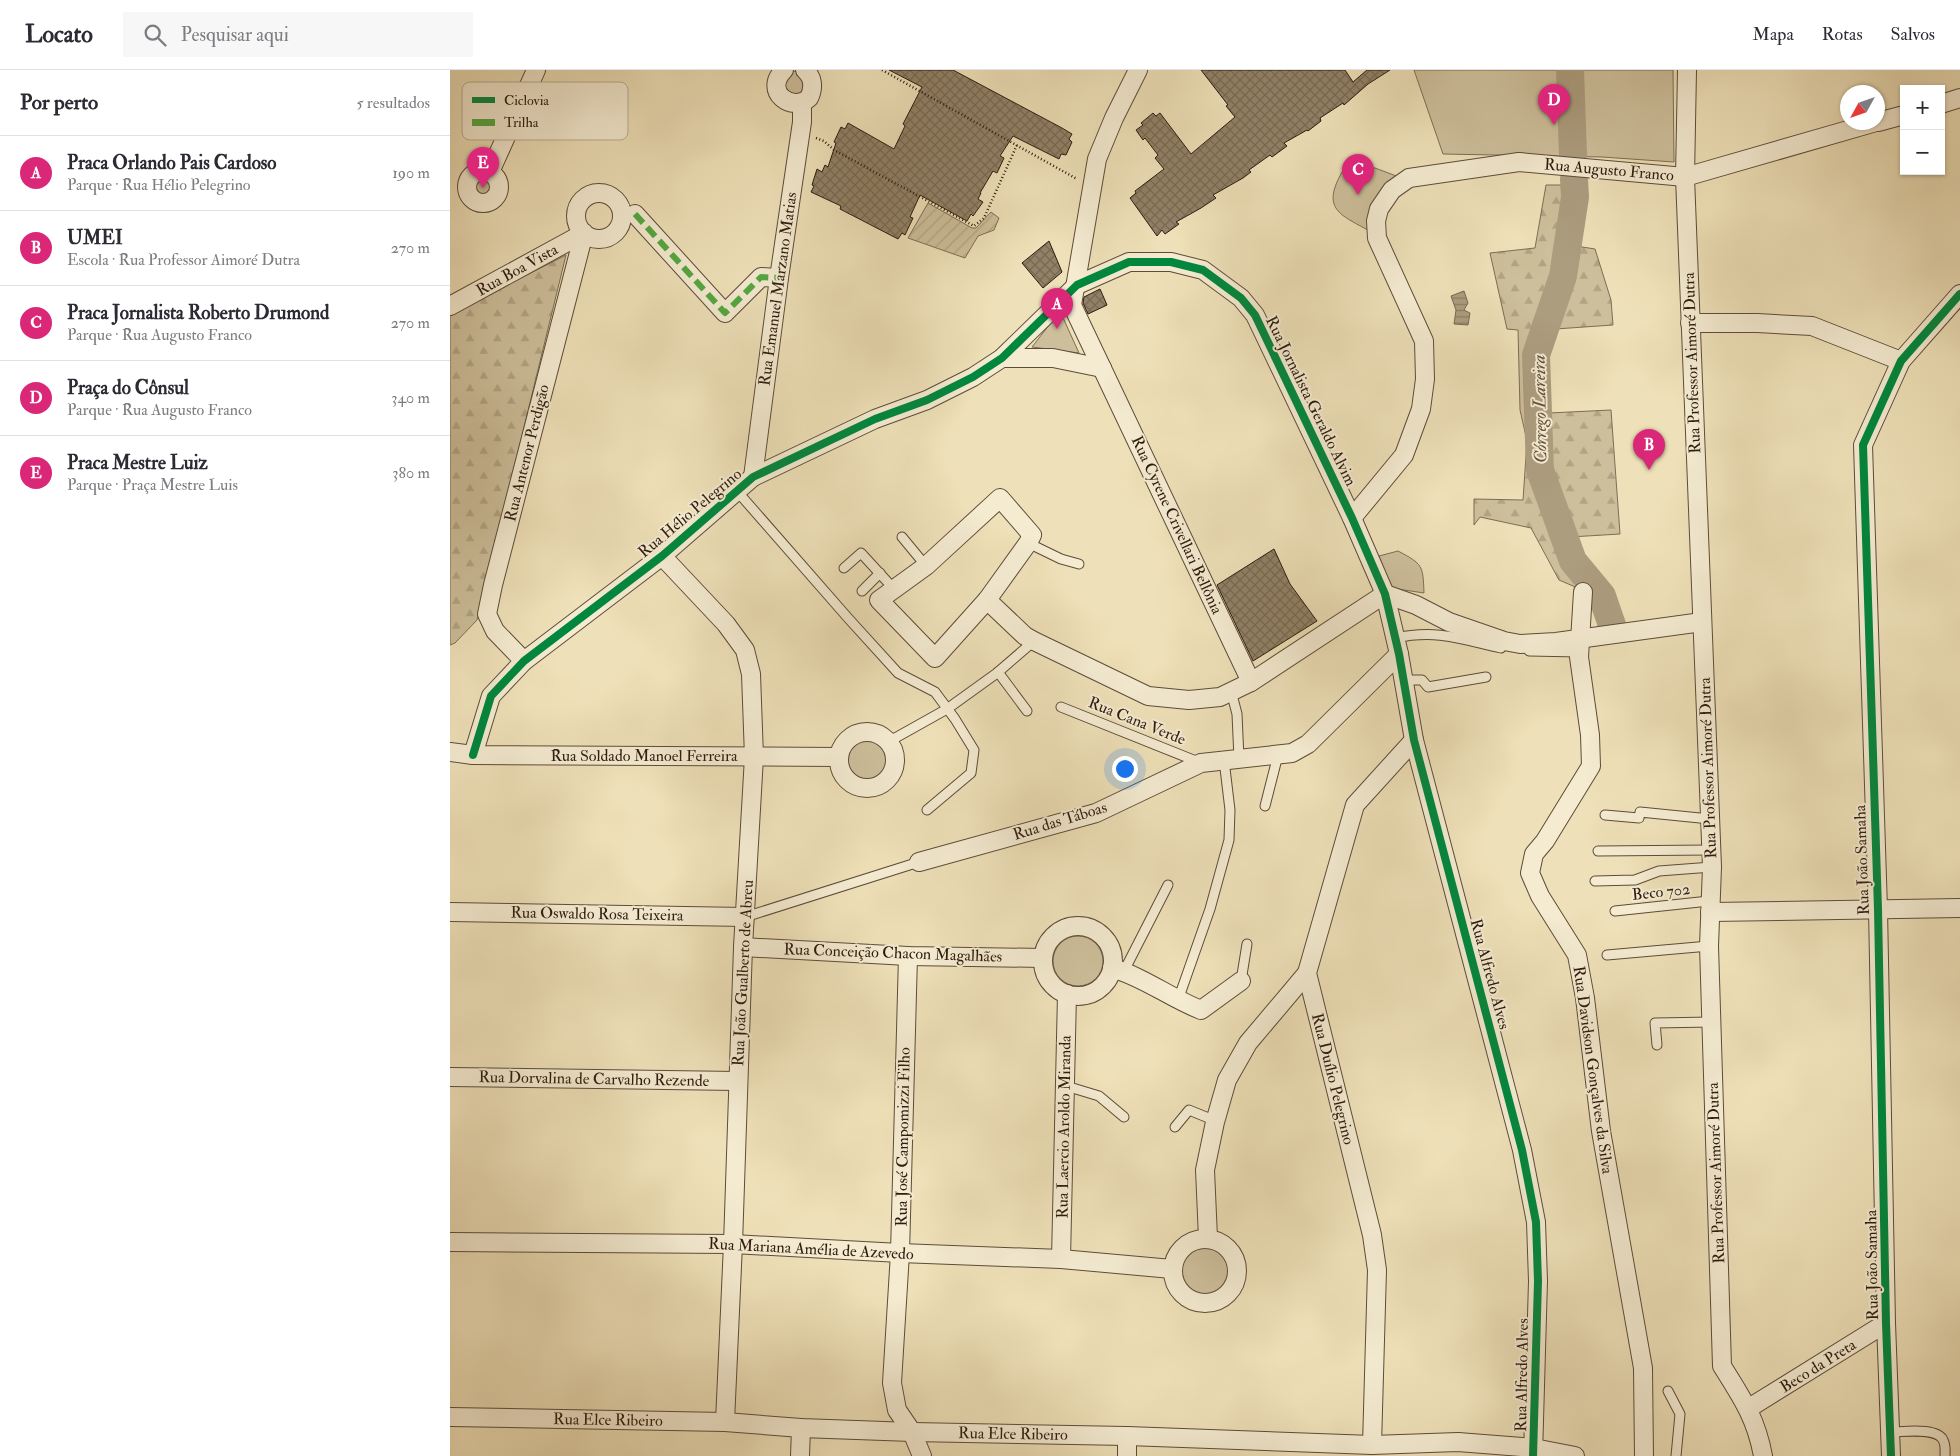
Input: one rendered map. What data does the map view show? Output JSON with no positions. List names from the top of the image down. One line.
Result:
{"streets":{"street":["Rua Augusto Franco","Rua Boa Vista","Rua Emanuel Marzano Matias","Rua Professor Aimoré Dutra","Rua Jornalista Geraldo Alvim","Rua Antenor Perdigão","Rua Hélio Pelegrino","Rua Cyrene Crivellari Bellônia","Rua Soldado Manoel Ferreira","Rua das Táboas","Rua João Samaha","Rua Oswaldo Rosa Teixeira","Rua Conceição Chacon Magalhães","Rua João Gualberto de Abreu","Rua Alfredo Alves","Rua Davidson Gonçalves da Silva","Rua Dorvalina de Carvalho Rezende","Rua Duílio Pelegrino","Rua Laercio Aroldo Miranda","Rua José Campomizzi Filho","Rua Mariana Amélia de Azevedo","Beco da Preta","Rua Elce Ribeiro"],"lane":["Rua Cana Verde","Beco 702"]},"crossings":[["Rua Augusto Franco","Rua Professor Aimoré Dutra"],["Rua Augusto Franco","Rua Jornalista Geraldo Alvim"],["Rua Augusto Franco","Rua Alfredo Alves"],["Rua Boa Vista","Rua Antenor Perdigão"],["Rua Emanuel Marzano Matias","Rua Hélio Pelegrino"],["Rua Professor Aimoré Dutra","Beco 702"],["Rua Professor Aimoré Dutra","Beco da Preta"],["Rua Jornalista Geraldo Alvim","Rua Hélio Pelegrino"],["Rua Jornalista Geraldo Alvim","Rua Cyrene Crivellari Bellônia"],["Rua Jornalista Geraldo Alvim","Rua Alfredo Alves"],["Rua Antenor Perdigão","Rua Hélio Pelegrino"],["Rua Hélio Pelegrino","Rua Cyrene Crivellari Bellônia"],["Rua Hélio Pelegrino","Rua Soldado Manoel Ferreira"],["Rua Hélio Pelegrino","Rua João Gualberto de Abreu"],["Rua Cana Verde","Rua das Táboas"],["Rua Soldado Manoel Ferreira","Rua João Gualberto de Abreu"],["Rua das Táboas","Rua Oswaldo Rosa Teixeira"],["Rua das Táboas","Rua João Gualberto de Abreu"],["Rua das Táboas","Rua Alfredo Alves"],["Rua João Samaha","Beco da Preta"],["Rua Oswaldo Rosa Teixeira","Rua João Gualberto de Abreu"],["Rua Conceição Chacon Magalhães","Rua João Gualberto de Abreu"],["Rua Conceição Chacon Magalhães","Rua Laercio Aroldo Miranda"],["Rua Conceição Chacon Magalhães","Rua José Campomizzi Filho"],["Rua João Gualberto de Abreu","Rua Dorvalina de Carvalho Rezende"],["Rua João Gualberto de Abreu","Rua Mariana Amélia de Azevedo"],["Rua João Gualberto de Abreu","Rua Elce Ribeiro"],["Rua Alfredo Alves","Rua Duílio Pelegrino"],["Rua Alfredo Alves","Rua Elce Ribeiro"],["Rua Duílio Pelegrino","Rua Elce Ribeiro"],["Rua Laercio Aroldo Miranda","Rua Mariana Amélia de Azevedo"],["Rua José Campomizzi Filho","Rua Mariana Amélia de Azevedo"],["Rua José Campomizzi Filho","Rua Elce Ribeiro"]],"water":["Córrego Lareira"],"legend":["Ciclovia","Trilha"],"north":"bottom left","page":{"header":"Locato","search":"Pesquisar aqui","nav":["Mapa","Rotas","Salvos"],"heading":["Por perto","5 resultados"],"pins":["D","E","C","A","B"],"map_buttons":["+","−"],"list":[{"mark":"A","name":"Praca Orlando Pais Cardoso","note":"Parque · Rua Hélio Pelegrino","value":"190 m"},{"mark":"B","name":"UMEI","note":"Escola · Rua Professor Aimoré Dutra","value":"270 m"},{"mark":"C","name":"Praca Jornalista Roberto Drumond","note":"Parque · Rua Augusto Franco","value":"270 m"},{"mark":"D","name":"Praça do Cônsul","note":"Parque · Rua Augusto Franco","value":"340 m"},{"mark":"E","name":"Praca Mestre Luiz","note":"Parque · Praça Mestre Luis","value":"380 m"}]}}
